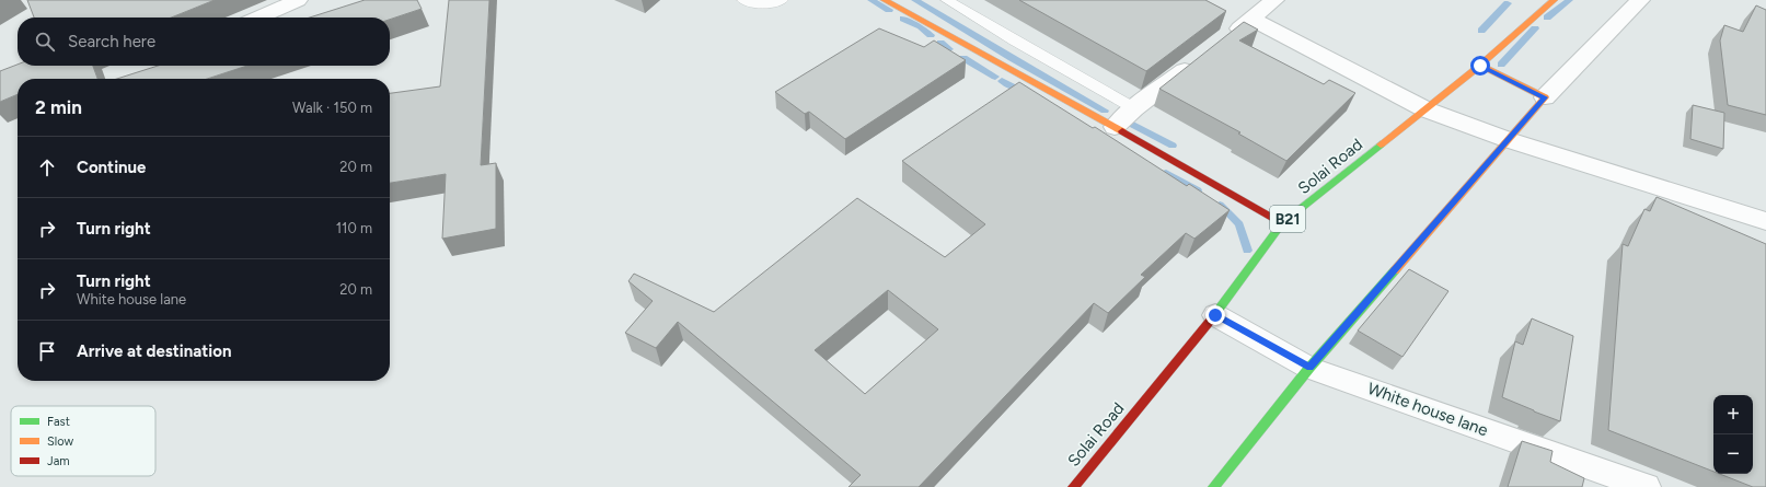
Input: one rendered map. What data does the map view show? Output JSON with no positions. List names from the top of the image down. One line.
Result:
{"streets":{"main road":["Solai Road","B21"],"street":["White house lane"]},"crossings":[["Solai Road","White house lane"]],"legend":["Fast","Slow","Jam"],"page":{"search":"Search here","heading":["2 min","Walk · 150 m"],"list":[["Continue","20 m"],["Turn right","110 m"],["Turn right","White house lane","20 m"],"Arrive at destination"],"map_buttons":["+","−"]}}
